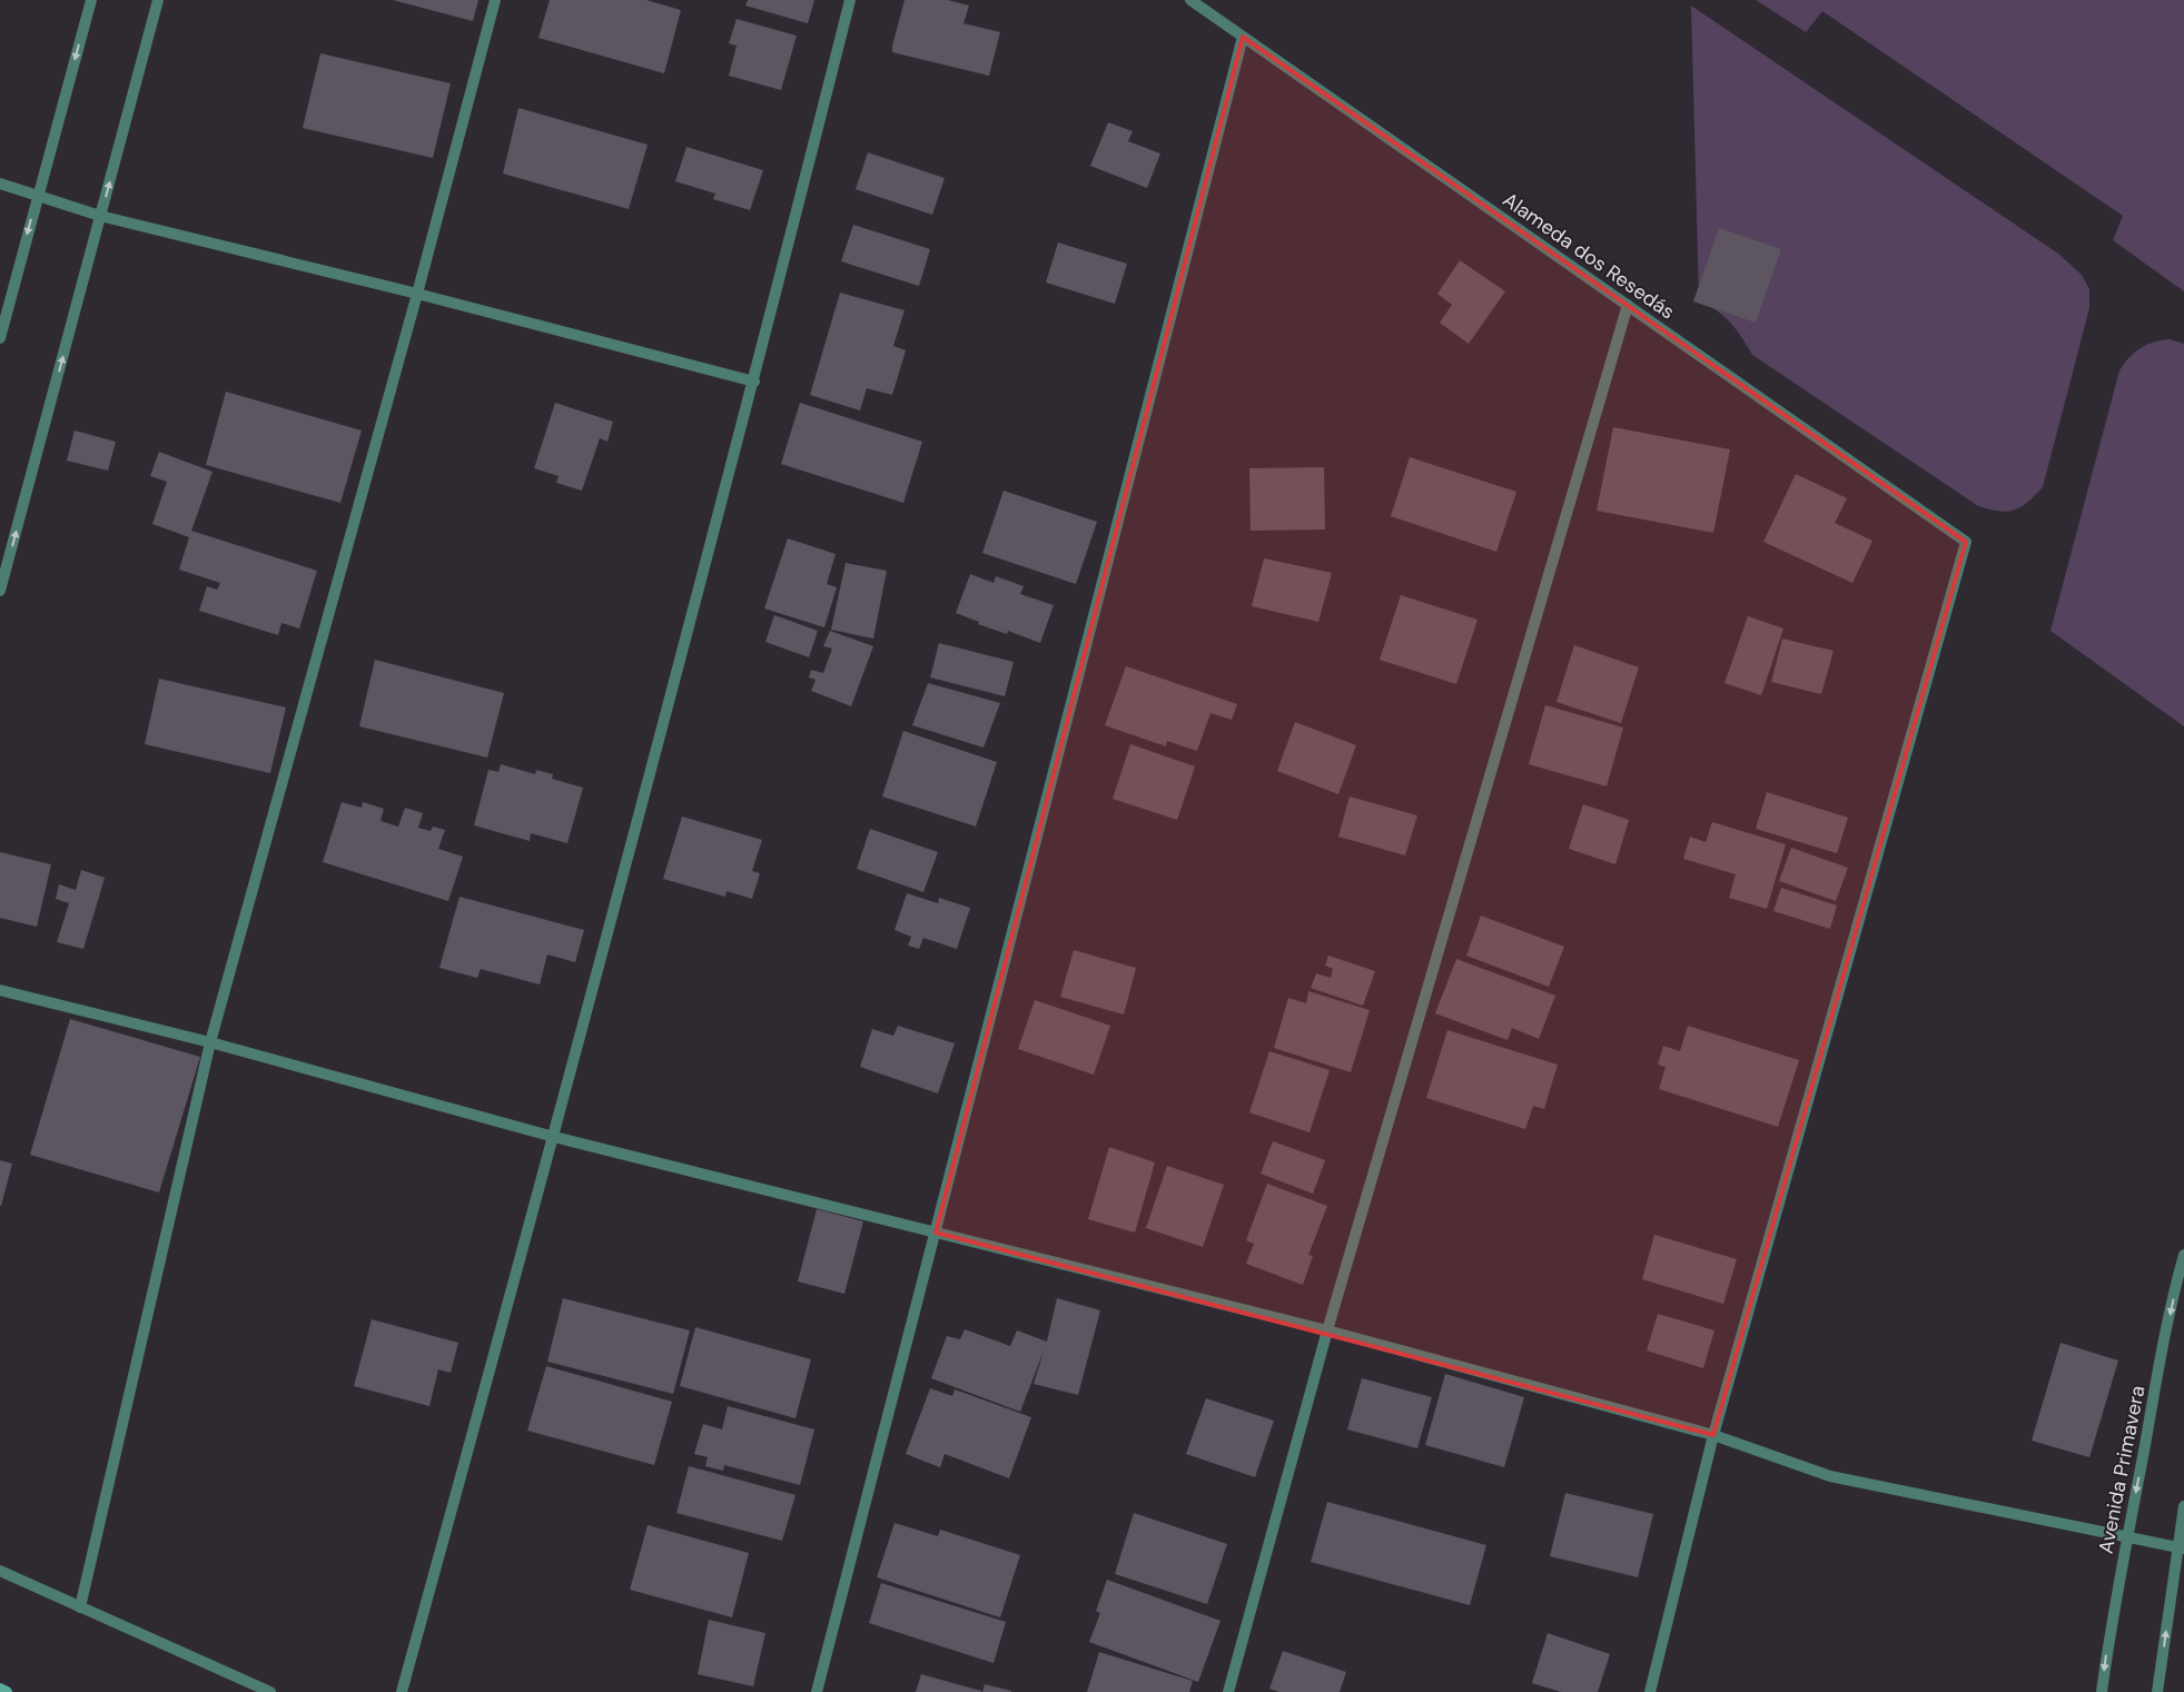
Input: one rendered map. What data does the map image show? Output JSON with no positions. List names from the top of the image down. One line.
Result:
{"streets":{"street":["Alameda dos Resedás","Avenida Primavera"]}}
